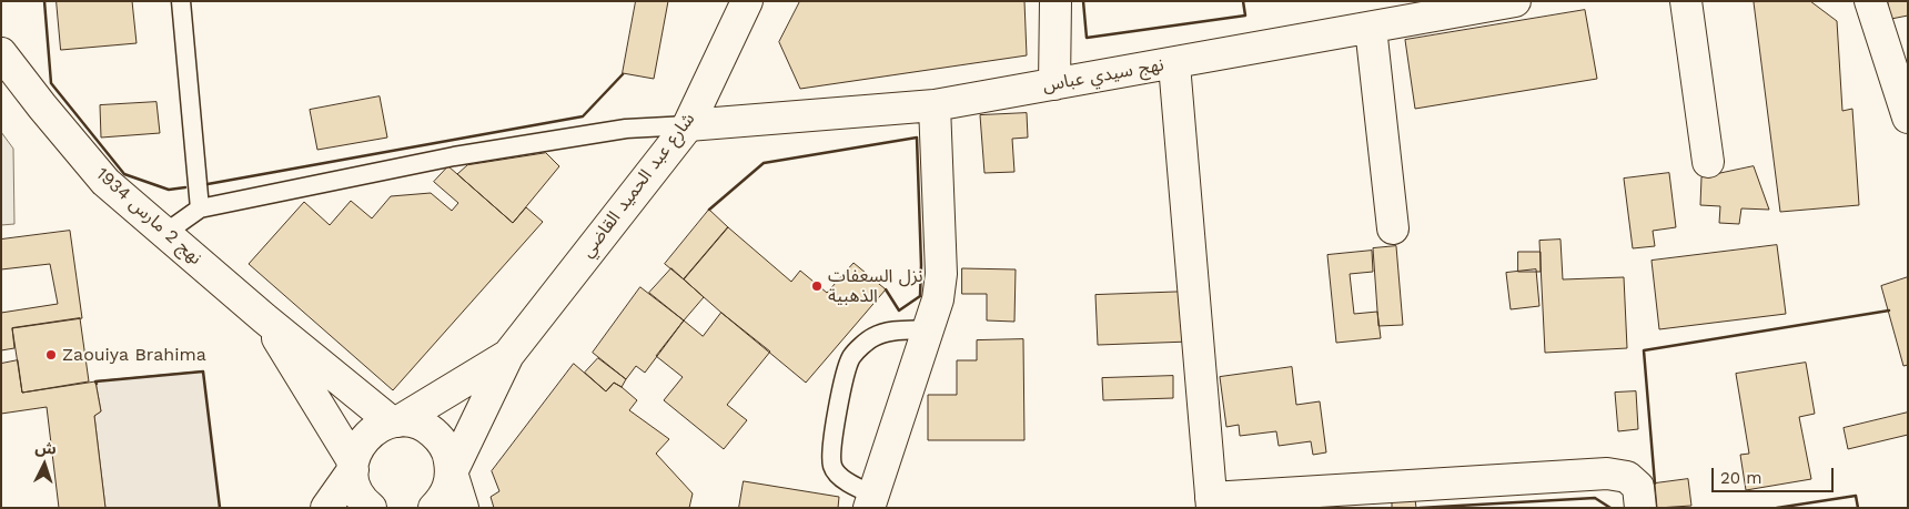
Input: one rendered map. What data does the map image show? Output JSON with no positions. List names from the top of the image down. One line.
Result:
{"streets":{"street":["نهج سيدي عباس","شارع عبد الحميد القاضي","نهج 2 مارس 1934"]},"crossings":[["نهج سيدي عباس","شارع عبد الحميد القاضي"],["شارع عبد الحميد القاضي","نهج 2 مارس 1934"]],"places":["نزل السعفات الذهبية","Zaouiya Brahima"],"scale_bar":"20 m","north":"top"}
